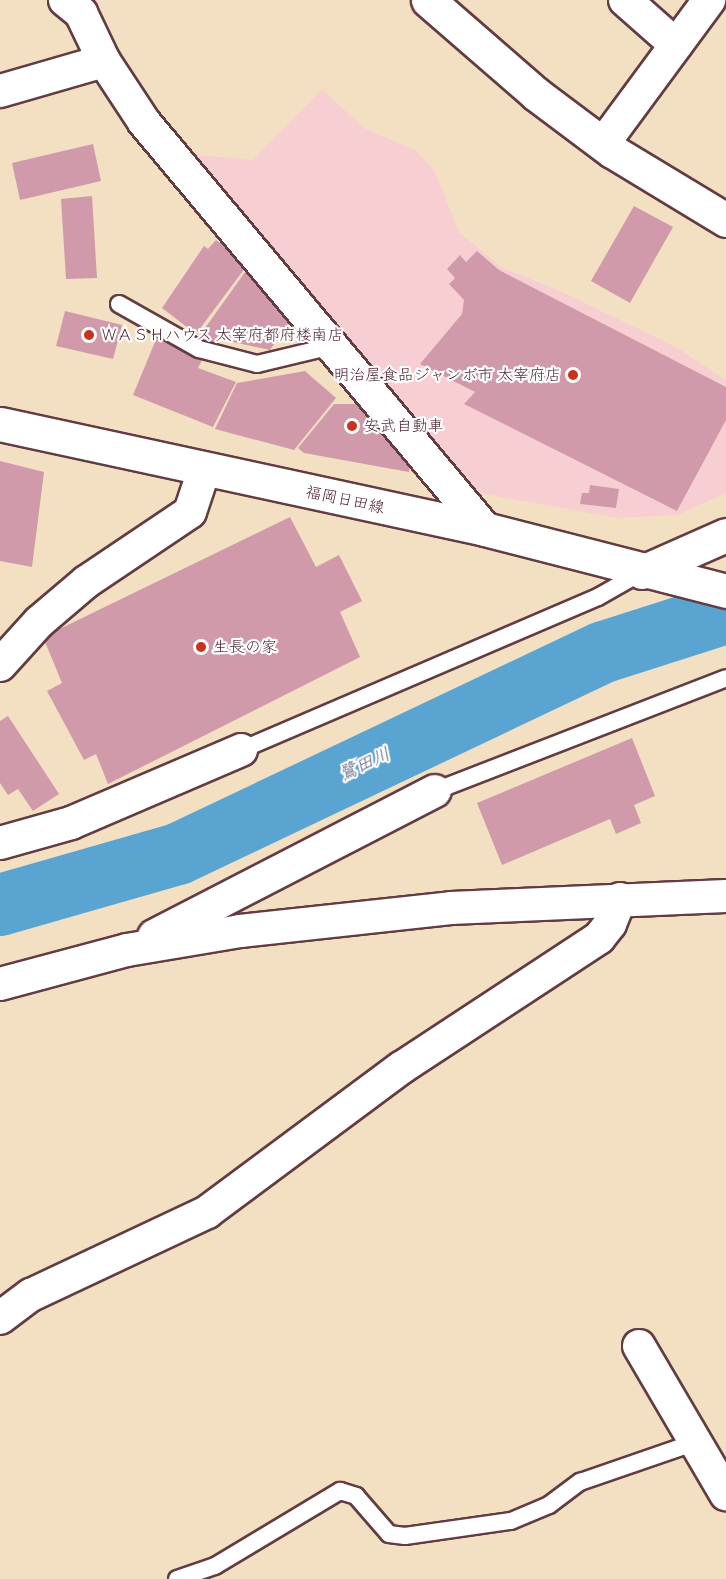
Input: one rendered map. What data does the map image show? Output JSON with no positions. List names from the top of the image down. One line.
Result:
{"streets":{"main road":["福岡日田線"]},"water":["鷺田川"],"places":["ＷＡＳＨハウス 太宰府都府楼南店","明治屋食品ジャンボ市 太宰府店","安武自動車","生長の家"]}
